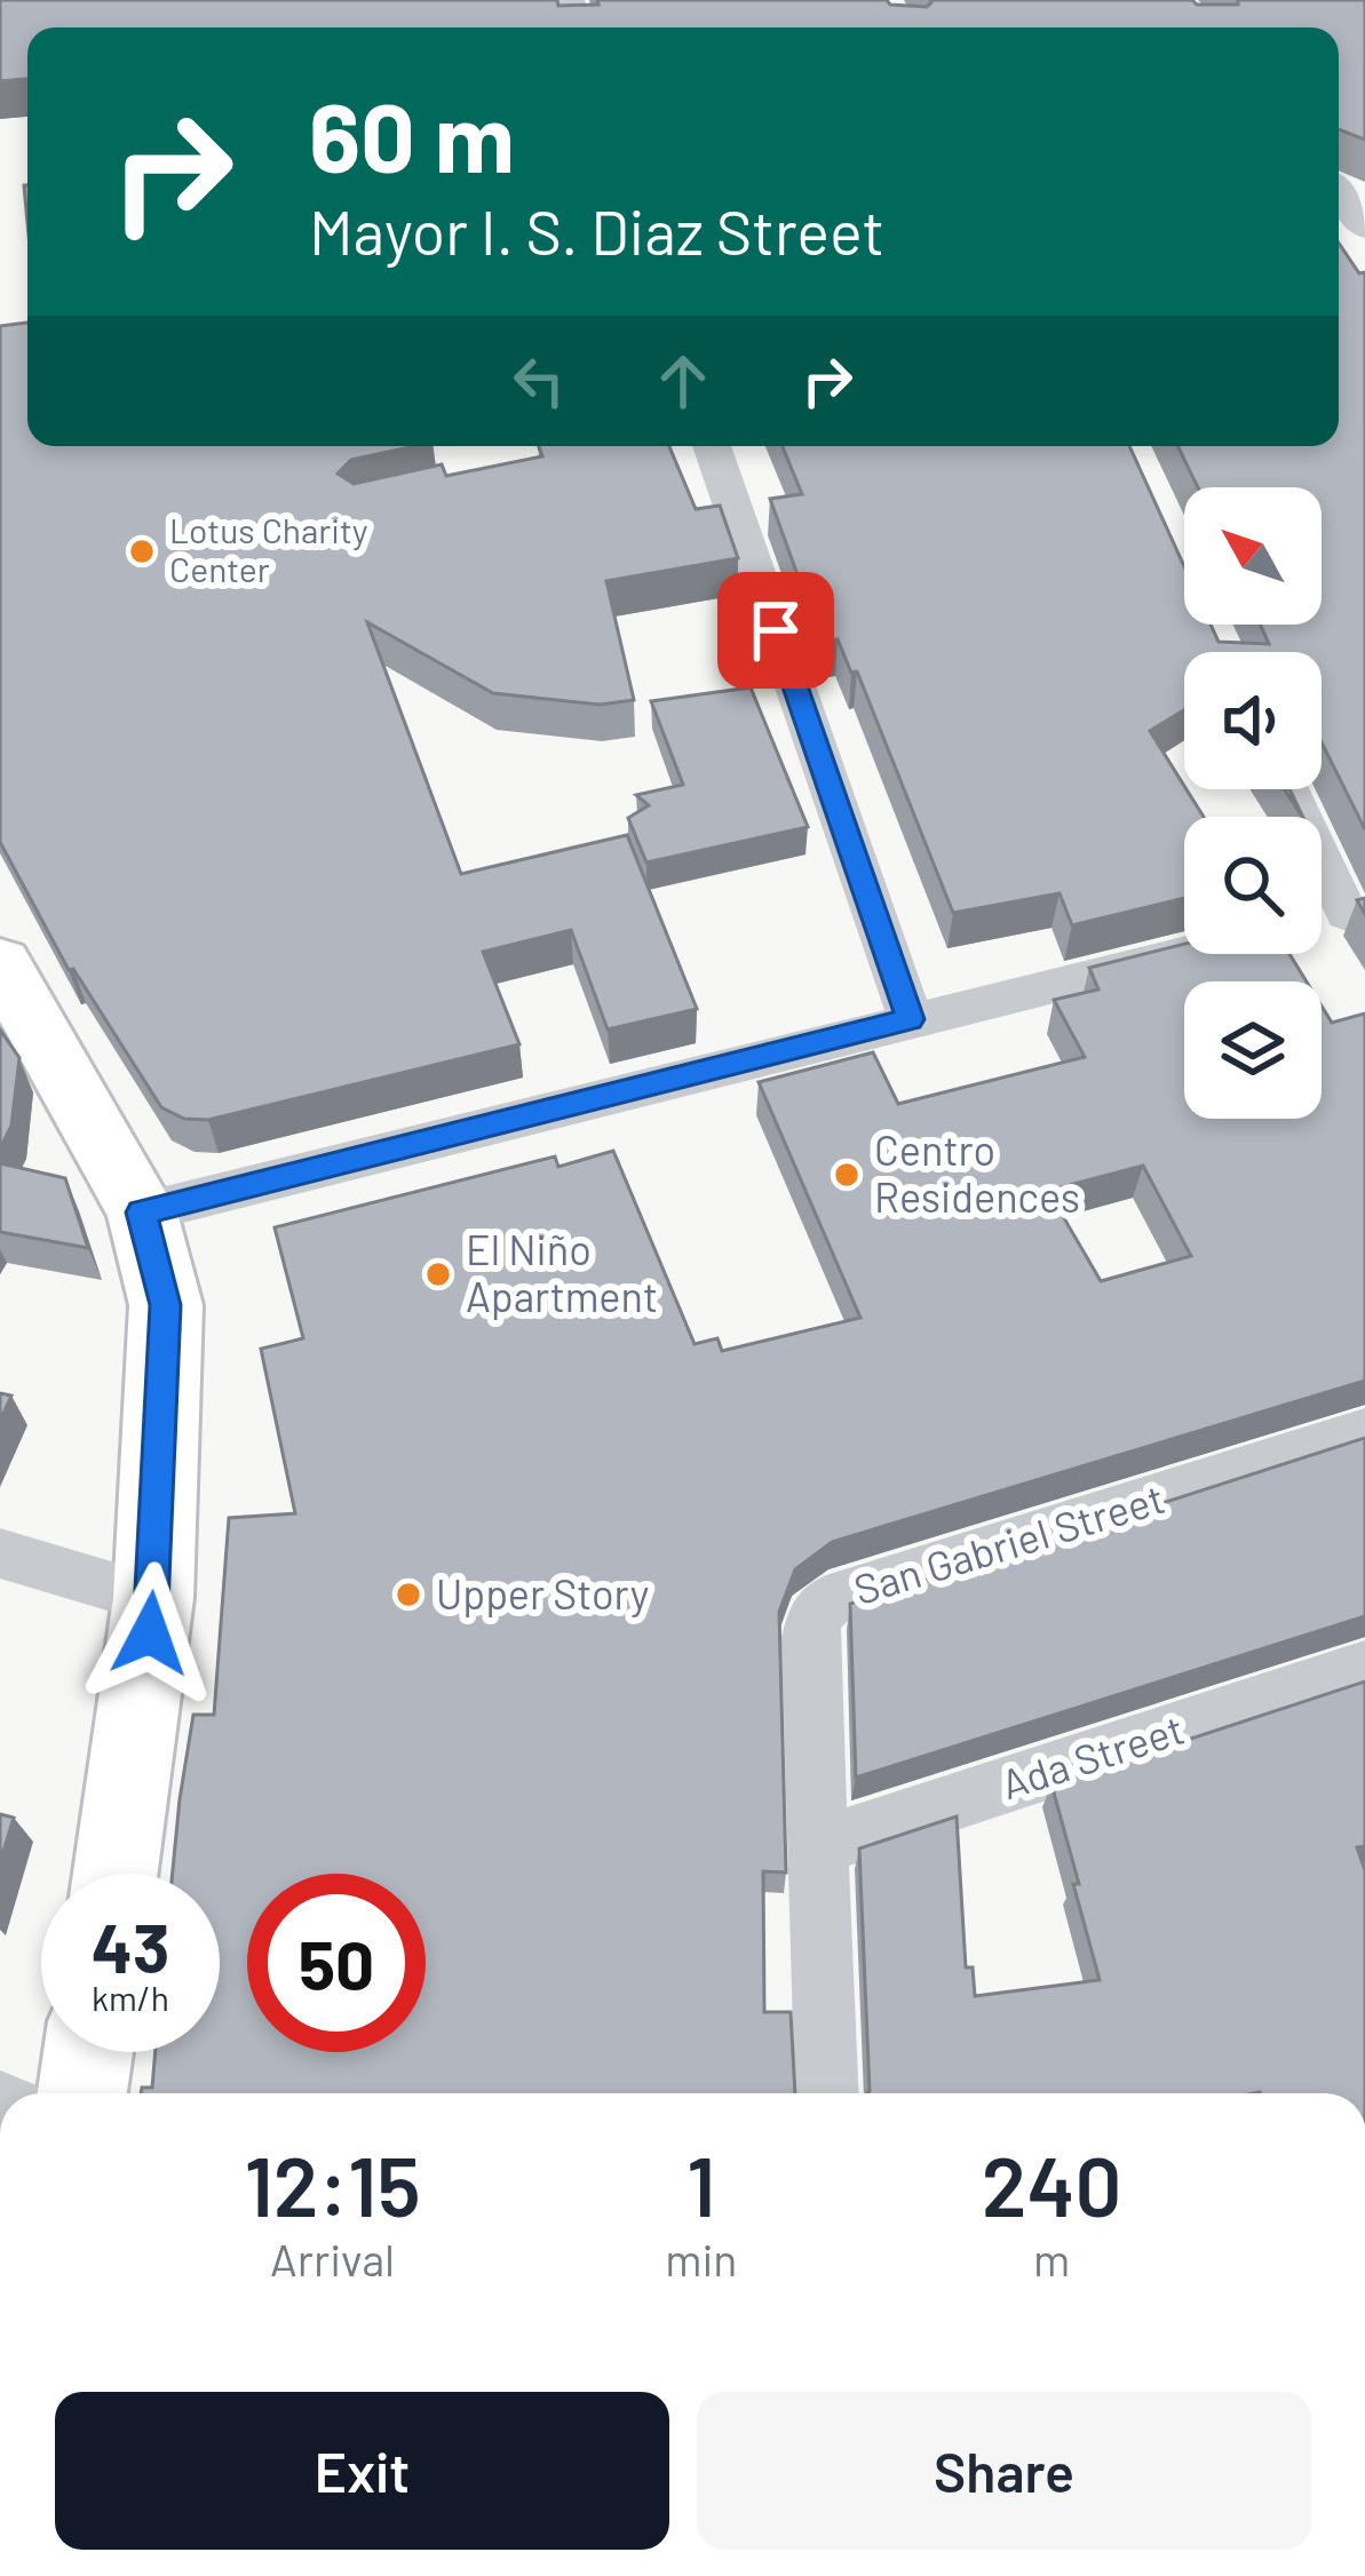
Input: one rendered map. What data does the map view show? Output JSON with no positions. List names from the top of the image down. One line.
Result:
{"streets":{"street":["San Gabriel Street","Ada Street"]},"crossings":[["San Gabriel Street","Ada Street"]],"places":["Lotus Charity Center","Centro Residences","El Niño Apartment","Upper Story"],"north":"top left","page":{"turn":["60 m","Mayor I. S. Diaz Street"],"speed":"43 km/h","limit":"50","eta":["12:15","Arrival","1","min","240","m"],"buttons":["Exit","Share"]}}
